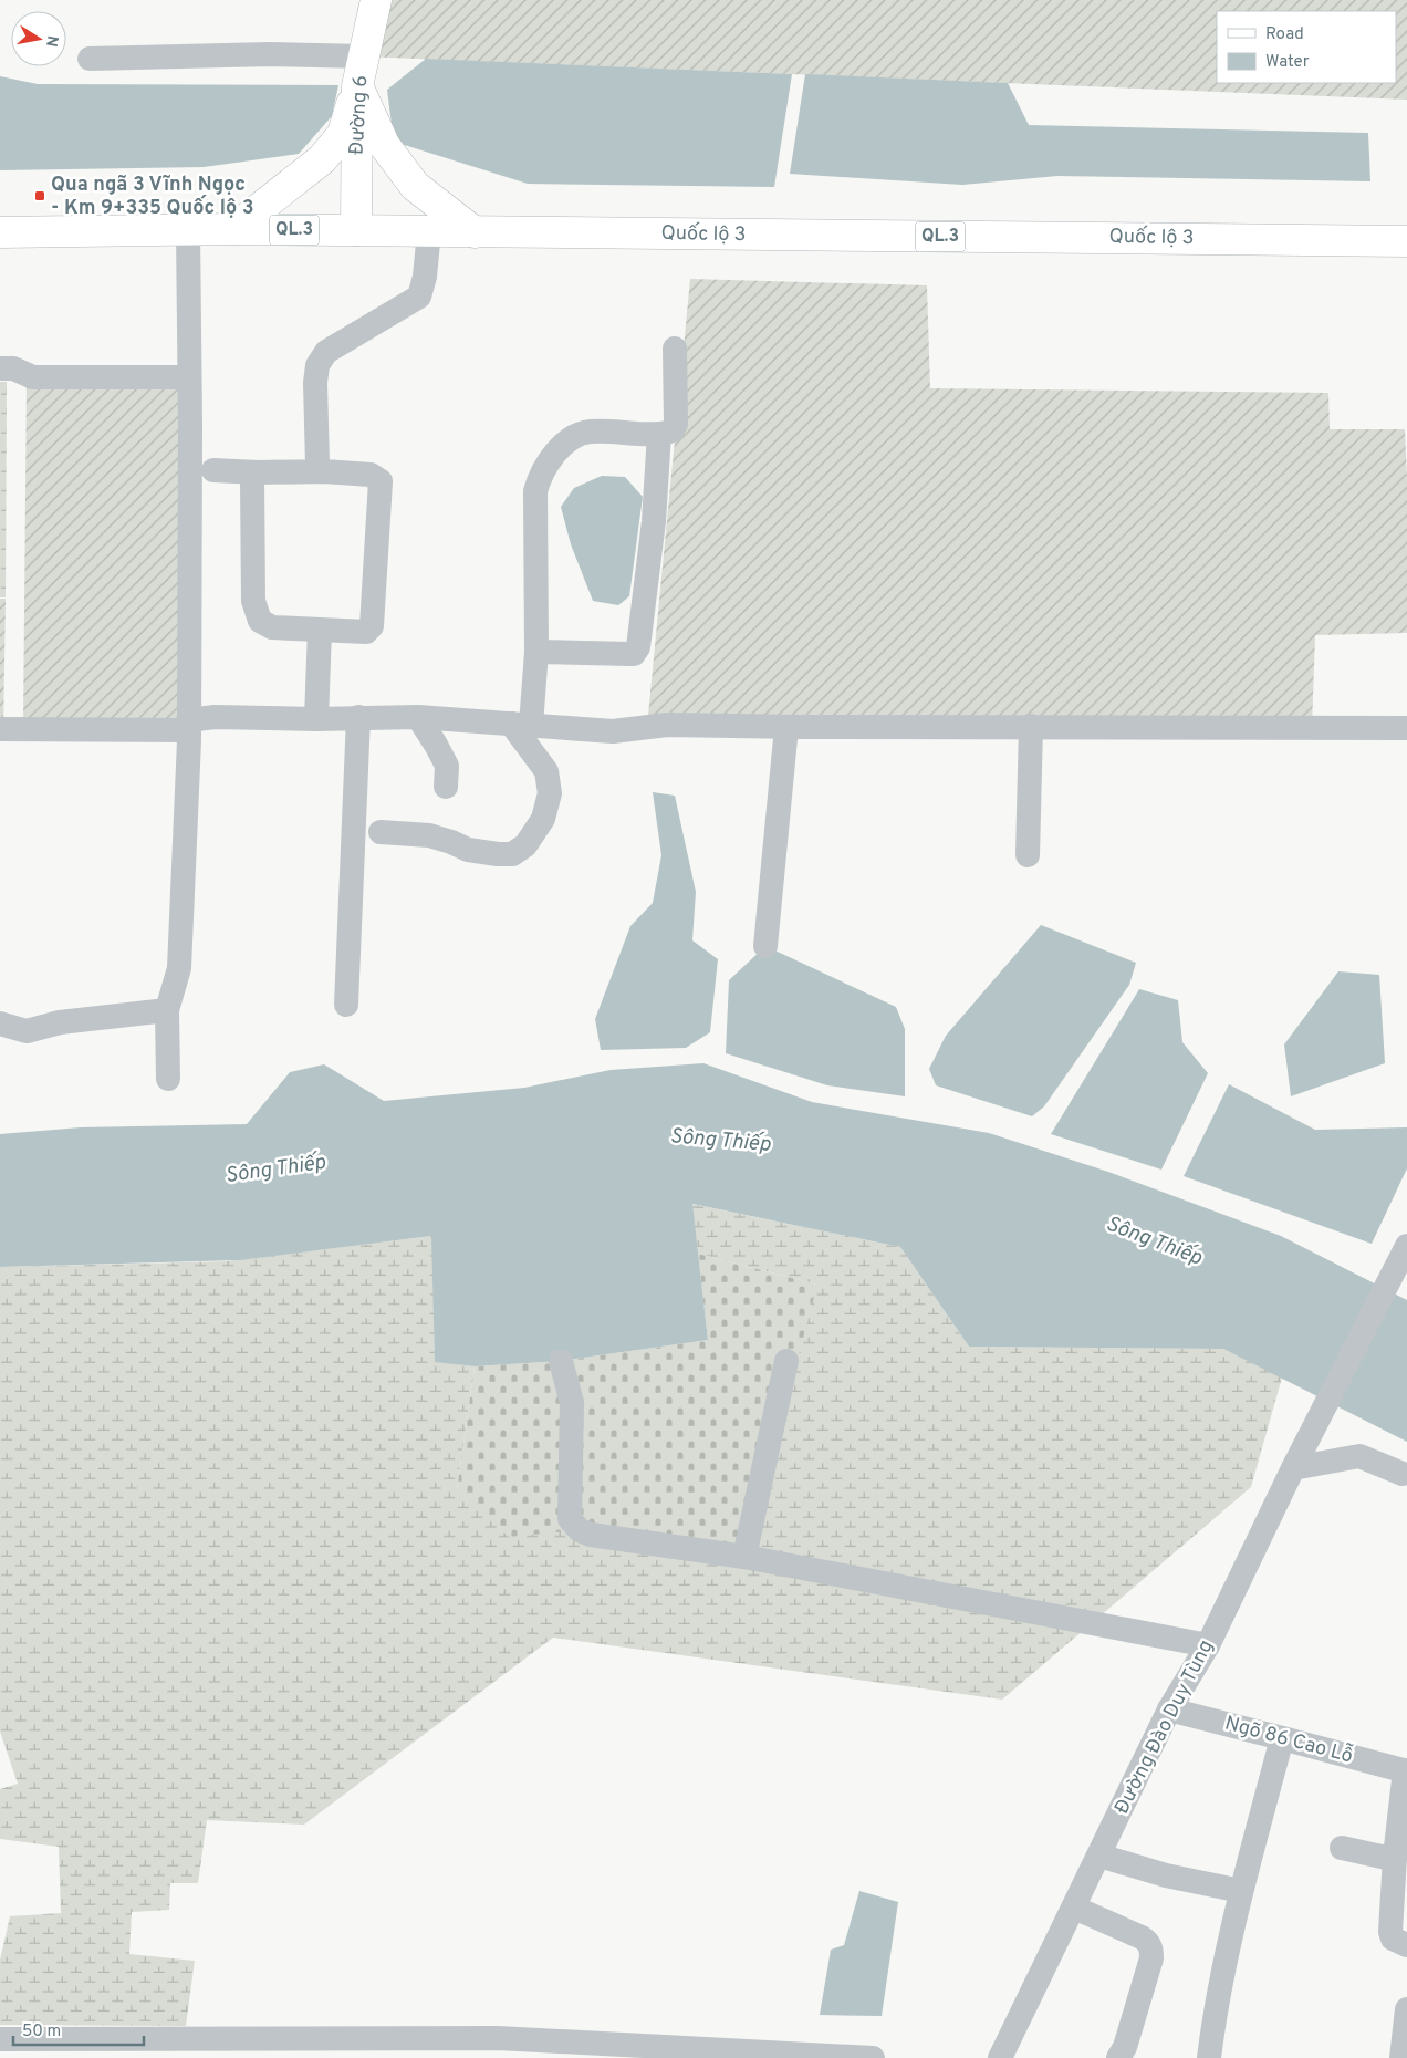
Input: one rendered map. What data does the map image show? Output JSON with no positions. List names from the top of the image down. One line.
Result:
{"streets":{"main road":["Đường 6","QL.3","Quốc lộ 3"],"street":["Đường Đào Duy Tùng","Ngõ 86 Cao Lỗ"]},"crossings":[["Đường 6","Quốc lộ 3"],["Đường Đào Duy Tùng","Ngõ 86 Cao Lỗ"]],"water":["Sông Thiếp"],"places":{"transit":["Qua ngã 3 Vĩnh Ngọc - Km 9+335 Quốc lộ 3"]},"legend":["Road","Water"],"scale_bar":"50 m","north":"right"}
